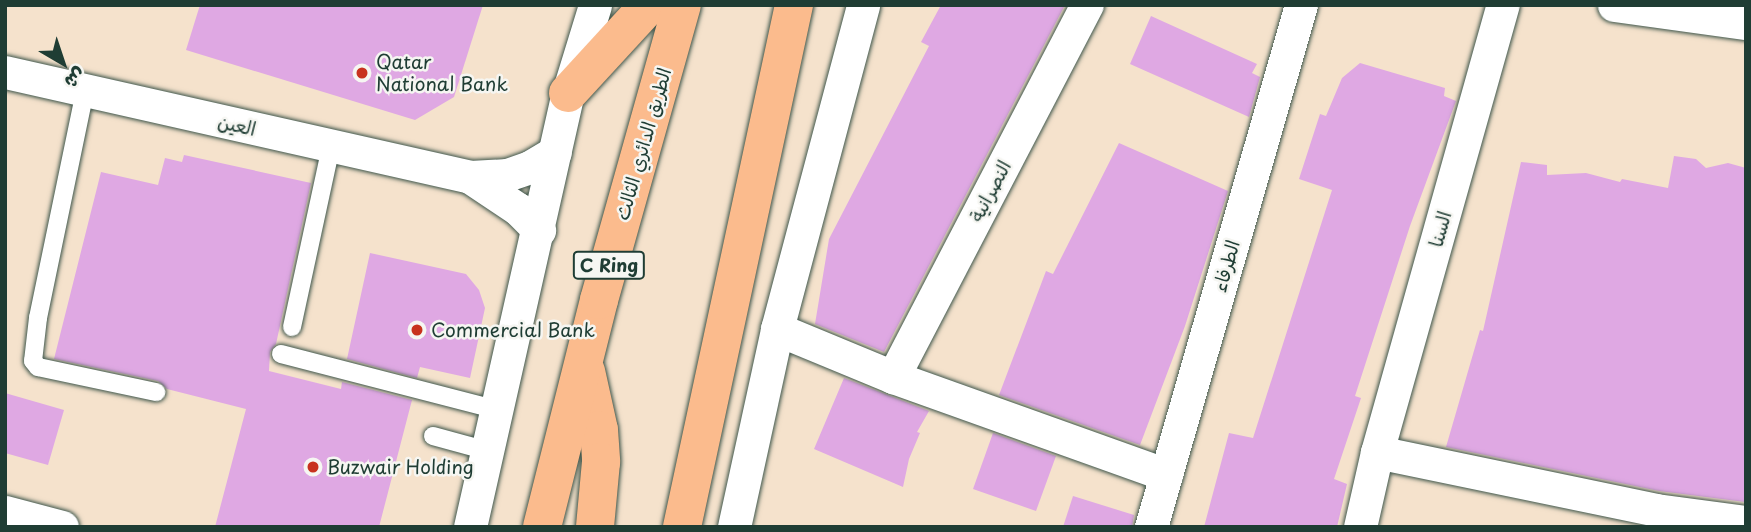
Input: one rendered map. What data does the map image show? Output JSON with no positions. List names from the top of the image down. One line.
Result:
{"streets":{"highway":["الطريق الدائري الثالث","C Ring"],"street":["العين","النصرانية","السنا","الطرفاء"]},"places":["Qatar National Bank","Commercial Bank","Buzwair Holding"],"north":"bottom right"}
